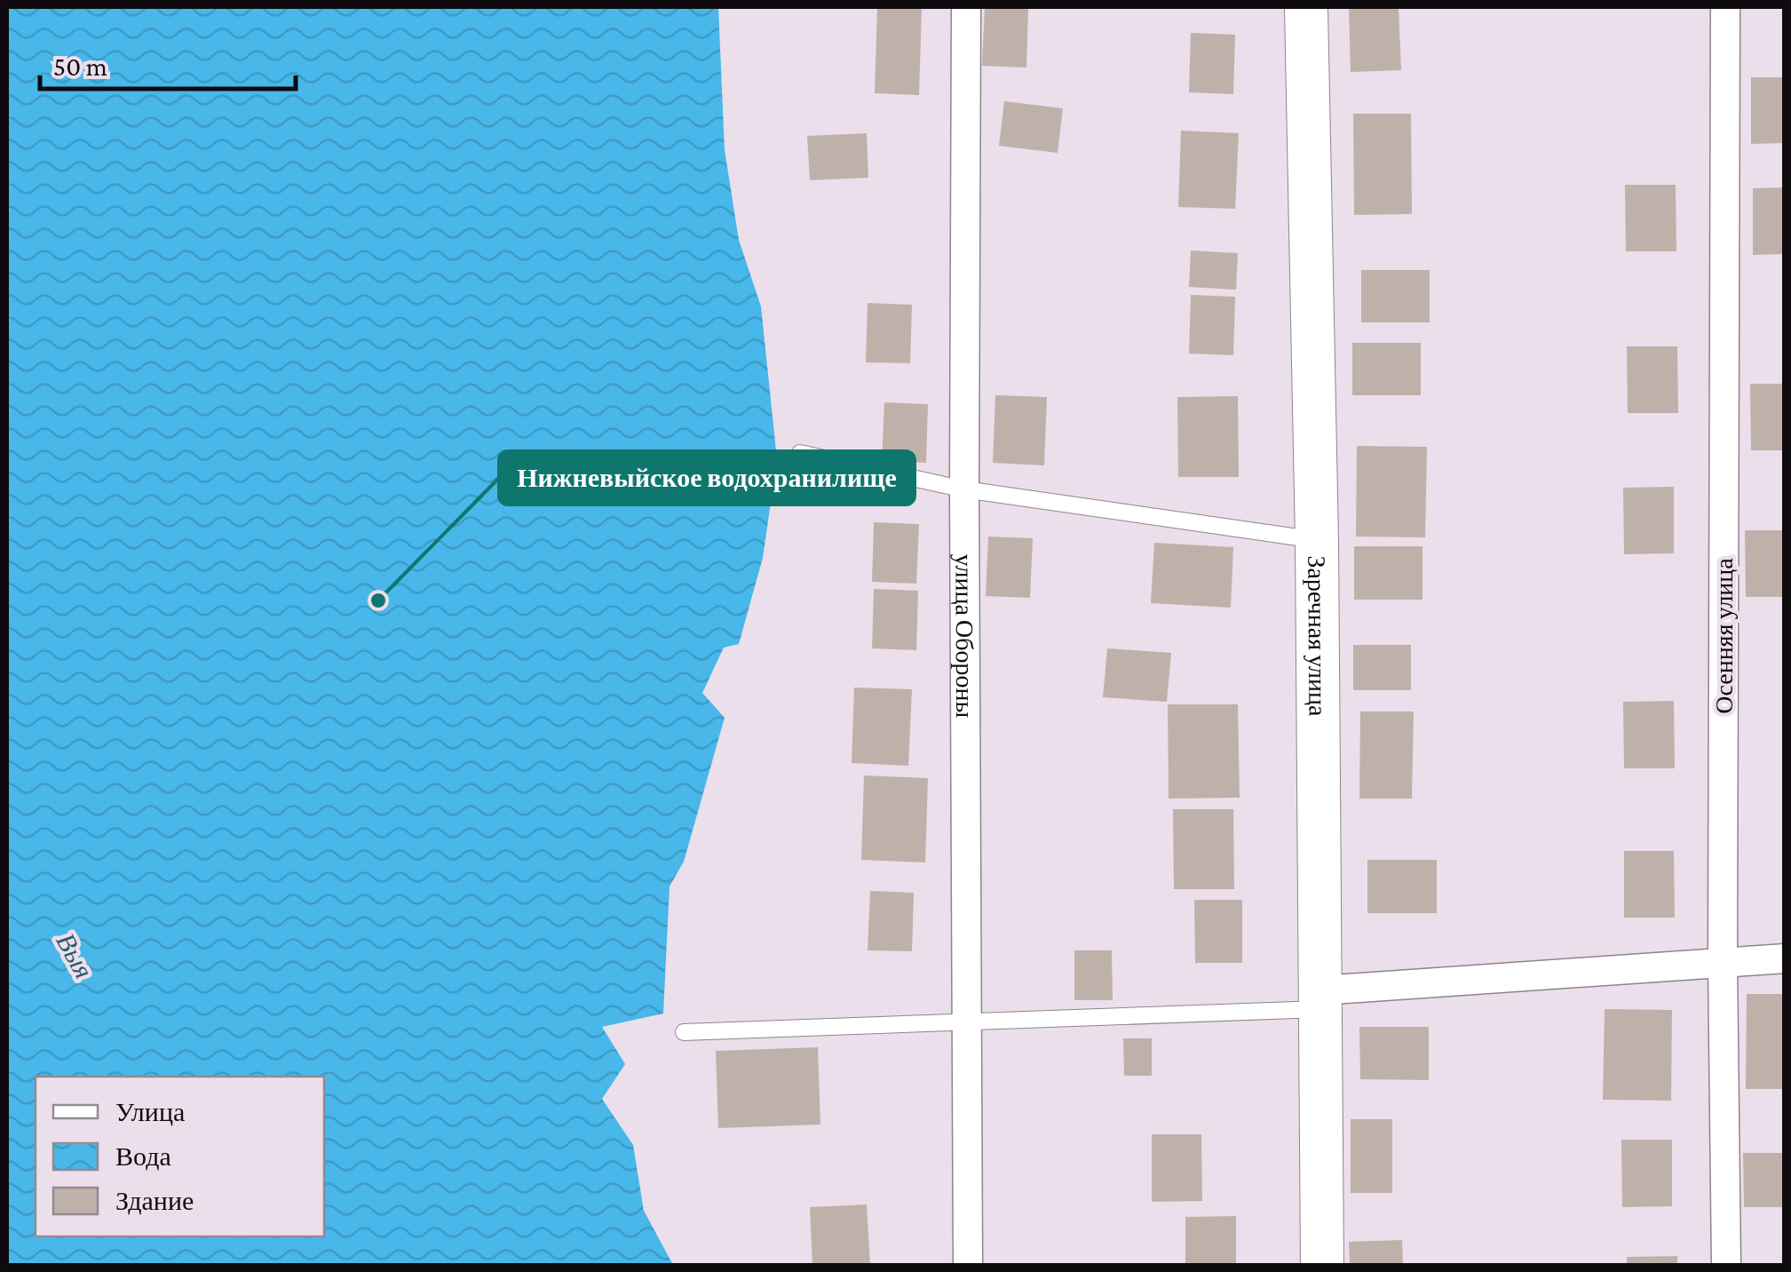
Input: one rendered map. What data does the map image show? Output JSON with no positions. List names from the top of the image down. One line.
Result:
{"streets":{"street":["улица Обороны","Заречная улица","Осенняя улица"]},"water":["Выя"],"places":["Нижневыйское водохранилище"],"legend":["Улица","Вода","Здание"],"scale_bar":"50 m"}
